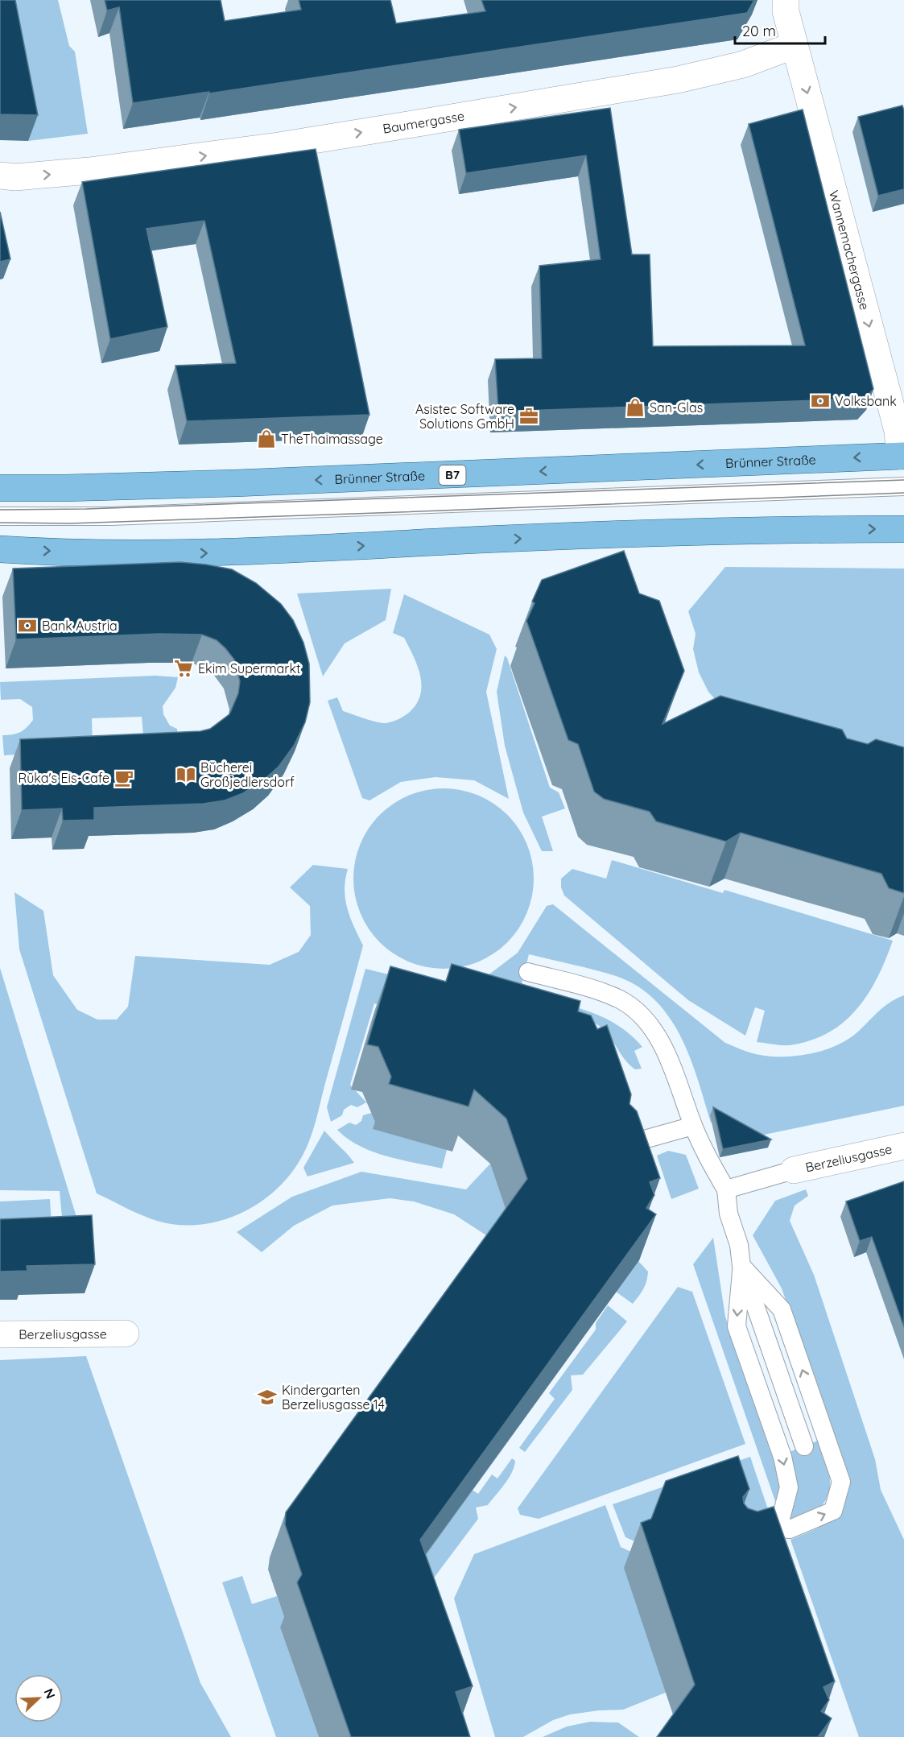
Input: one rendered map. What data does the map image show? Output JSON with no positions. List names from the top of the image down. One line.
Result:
{"streets":{"main road":["Brünner Straße","B7"],"street":["Baumergasse","Wannemachergasse","Berzeliusgasse"]},"crossings":[["Baumergasse","Wannemachergasse"],["Wannemachergasse","Brünner Straße"]],"one_way":["Baumergasse","Wannemachergasse"],"places":{"bank":["Volksbank","Bank Austria"],"shop":["San-Glas","TheThaimassage"],"office":["Asistec Software Solutions GmbH"],"supermarket":["Ekim Supermarkt"],"library":["Bücherei Großjedlersdorf"],"cafe":["Rüka's Eis-Cafe"],"school or university":["Kindergarten Berzeliusgasse 14"]},"scale_bar":"20 m","north":"top right"}
